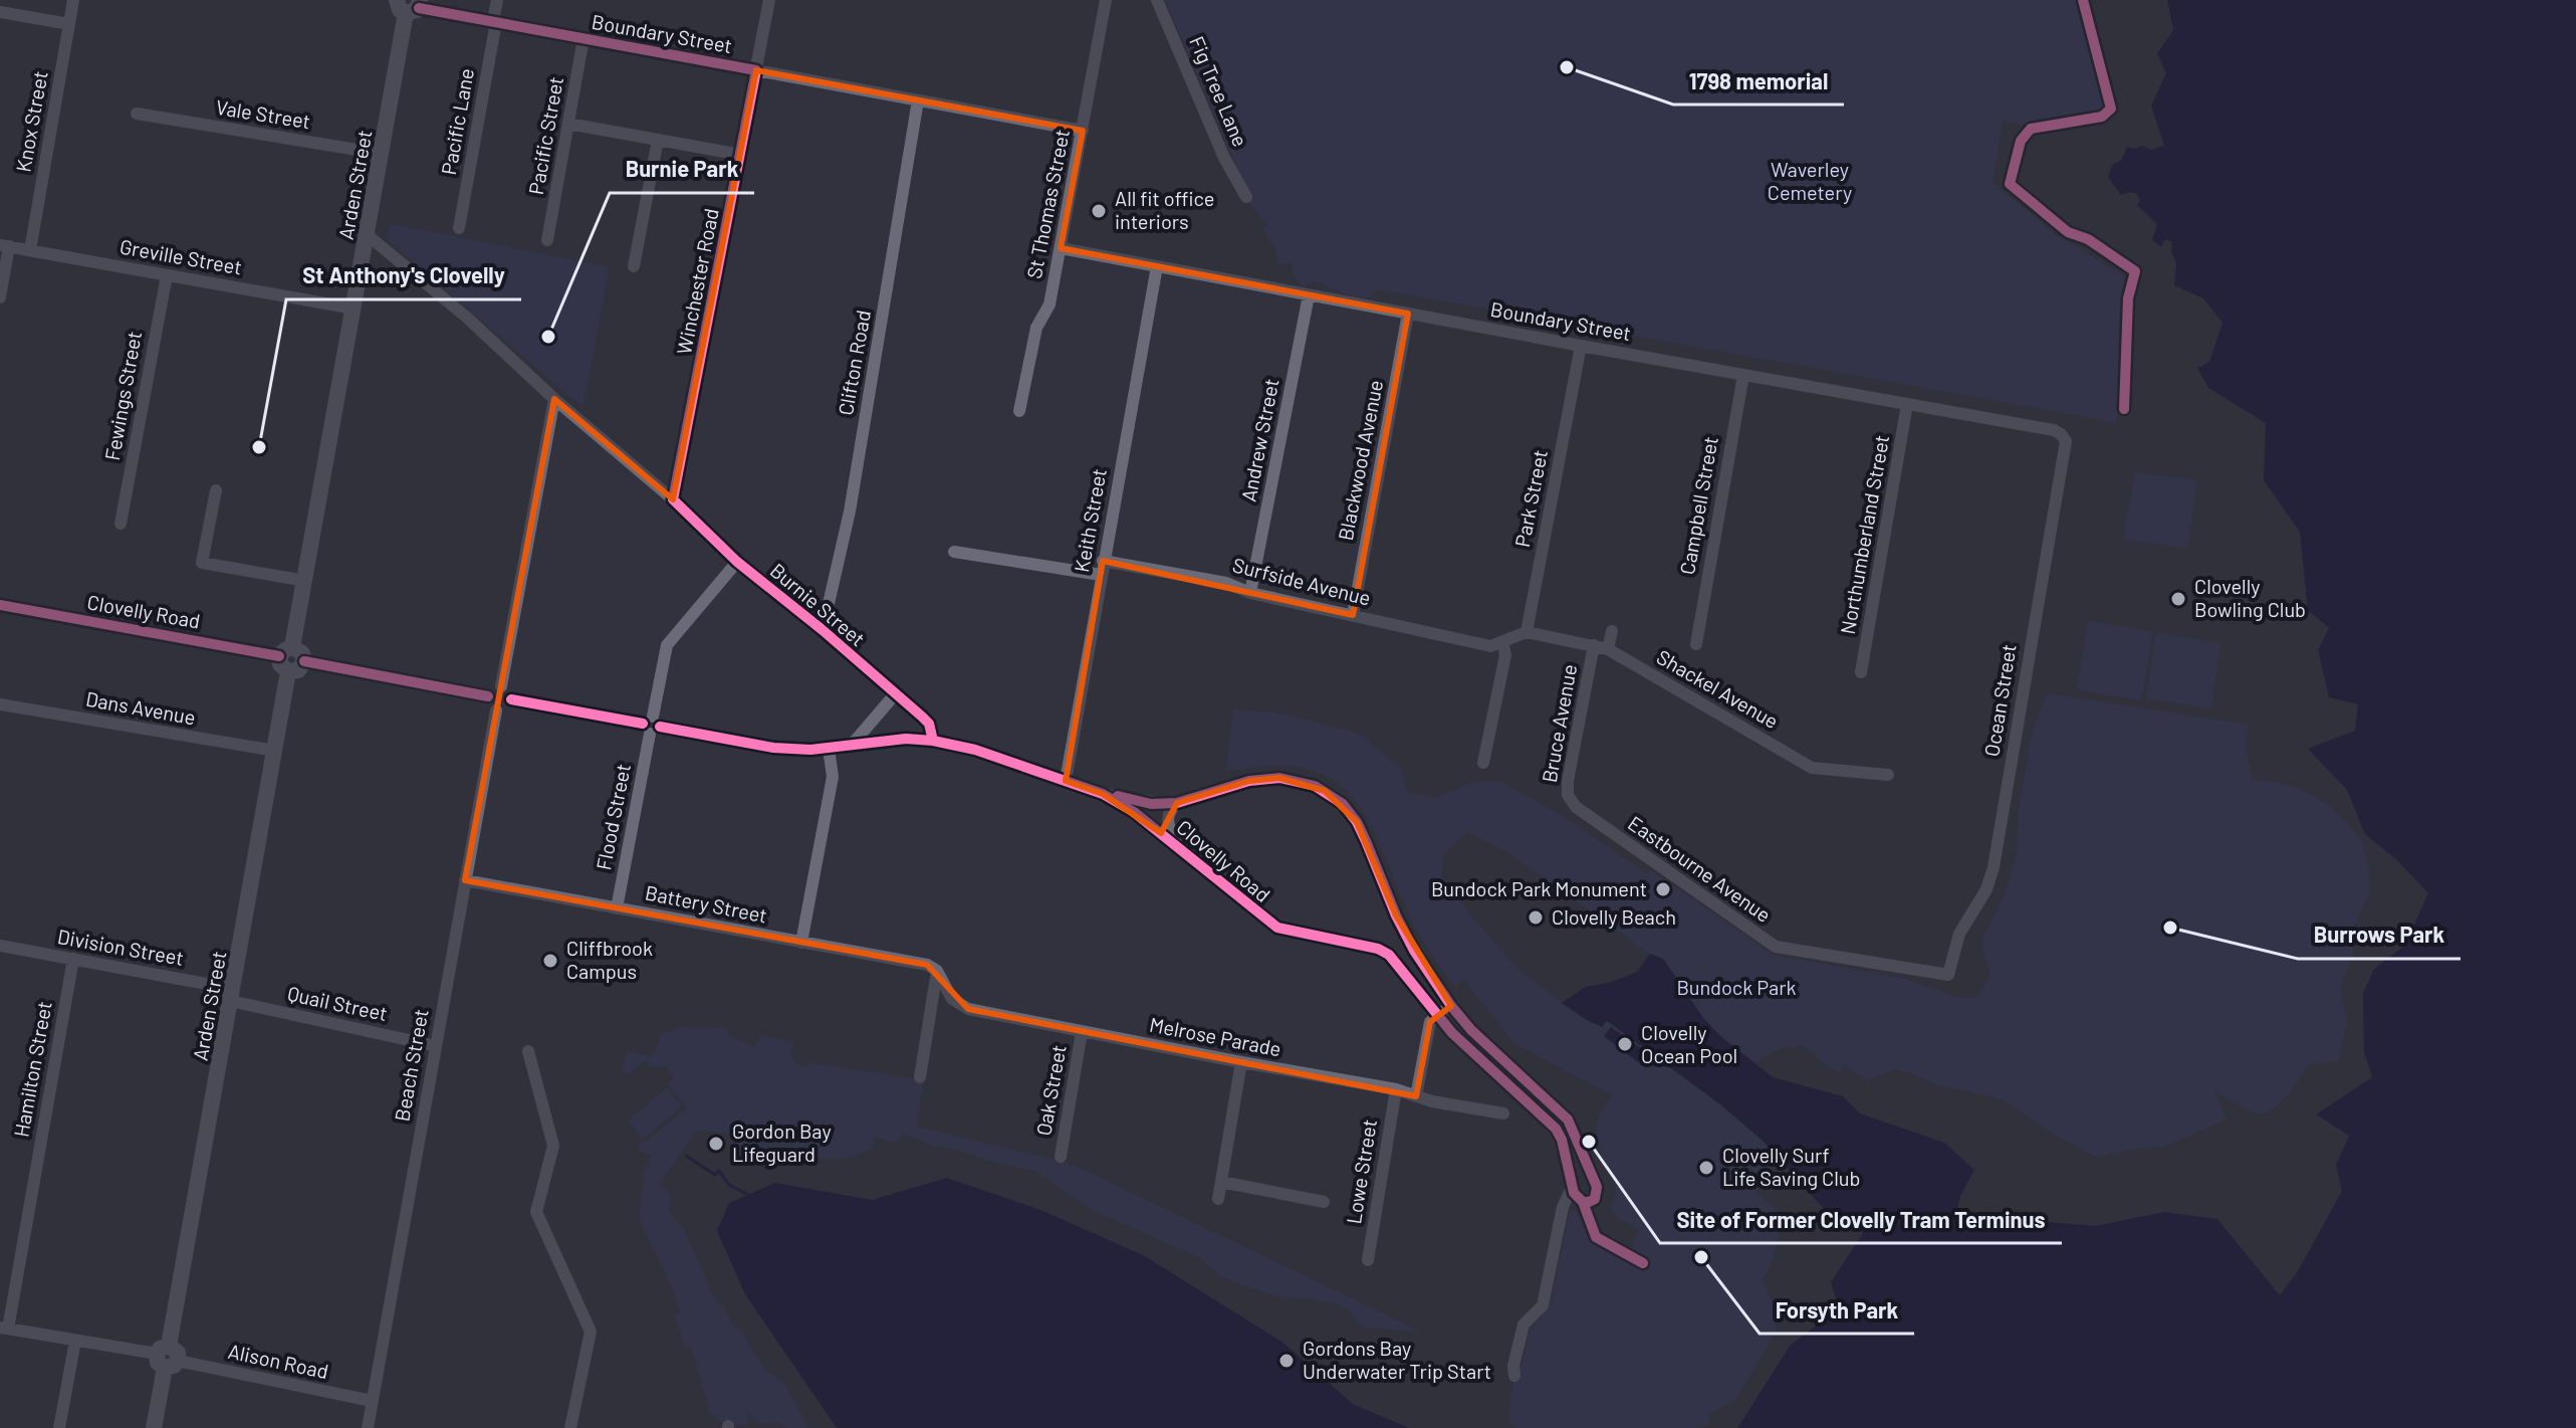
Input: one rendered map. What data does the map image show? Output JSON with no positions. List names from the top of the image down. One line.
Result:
{"streets":{"main road":["Arden Street"],"street":["Boundary Street","Fig Tree Lane","Vale Street","Knox Street","Pacific Lane","Pacific Street","St Thomas Street","Greville Street","Winchester Road","Clifton Road","Fewings Street","Andrew Street","Blackwood Avenue","Park Street","Campbell Street","Keith Street","Northumberland Street","Surfside Avenue","Burnie Street","Clovelly Road","Shackel Avenue","Ocean Street","Dans Avenue","Bruce Avenue","Flood Street","Eastbourne Avenue","Battery Street","Division Street","Quail Street","Melrose Parade","Beach Street","Hamilton Street","Oak Street","Lowe Street","Alison Road"]},"crossings":[["Boundary Street","Pacific Lane"],["Boundary Street","Pacific Street"],["Boundary Street","Arden Street"],["Boundary Street","St Thomas Street"],["Boundary Street","Winchester Road"],["Boundary Street","Clifton Road"],["Boundary Street","Andrew Street"],["Boundary Street","Blackwood Avenue"],["Boundary Street","Park Street"],["Boundary Street","Campbell Street"],["Boundary Street","Keith Street"],["Boundary Street","Northumberland Street"],["Boundary Street","Ocean Street"],["Vale Street","Arden Street"],["Knox Street","Greville Street"],["Arden Street","Greville Street"],["Arden Street","Burnie Street"],["Arden Street","Clovelly Road"],["Arden Street","Dans Avenue"],["Arden Street","Division Street"],["Arden Street","Quail Street"],["Arden Street","Alison Road"],["Greville Street","Fewings Street"],["Winchester Road","Burnie Street"],["Clifton Road","Burnie Street"],["Andrew Street","Surfside Avenue"],["Blackwood Avenue","Surfside Avenue"],["Park Street","Shackel Avenue"],["Keith Street","Surfside Avenue"],["Keith Street","Clovelly Road"],["Burnie Street","Clovelly Road"],["Burnie Street","Flood Street"],["Clovelly Road","Flood Street"],["Clovelly Road","Beach Street"],["Shackel Avenue","Bruce Avenue"],["Ocean Street","Eastbourne Avenue"],["Bruce Avenue","Eastbourne Avenue"],["Flood Street","Battery Street"],["Battery Street","Melrose Parade"],["Battery Street","Beach Street"],["Division Street","Quail Street"],["Division Street","Hamilton Street"],["Quail Street","Beach Street"],["Melrose Parade","Oak Street"],["Melrose Parade","Lowe Street"],["Beach Street","Alison Road"],["Hamilton Street","Alison Road"]],"parks":["Waverley Cemetery","Bundock Park"],"places":["1798 memorial","All fit office interiors","Burnie Park","St Anthony's Clovelly","Clovelly Bowling Club","Bundock Park Monument","Clovelly Beach","Burrows Park","Cliffbrook Campus","Clovelly Ocean Pool","Site of Former Clovelly Tram Terminus","Gordon Bay Lifeguard","Clovelly Surf Life Saving Club","Forsyth Park","Gordons Bay Underwater Trip Start"]}
